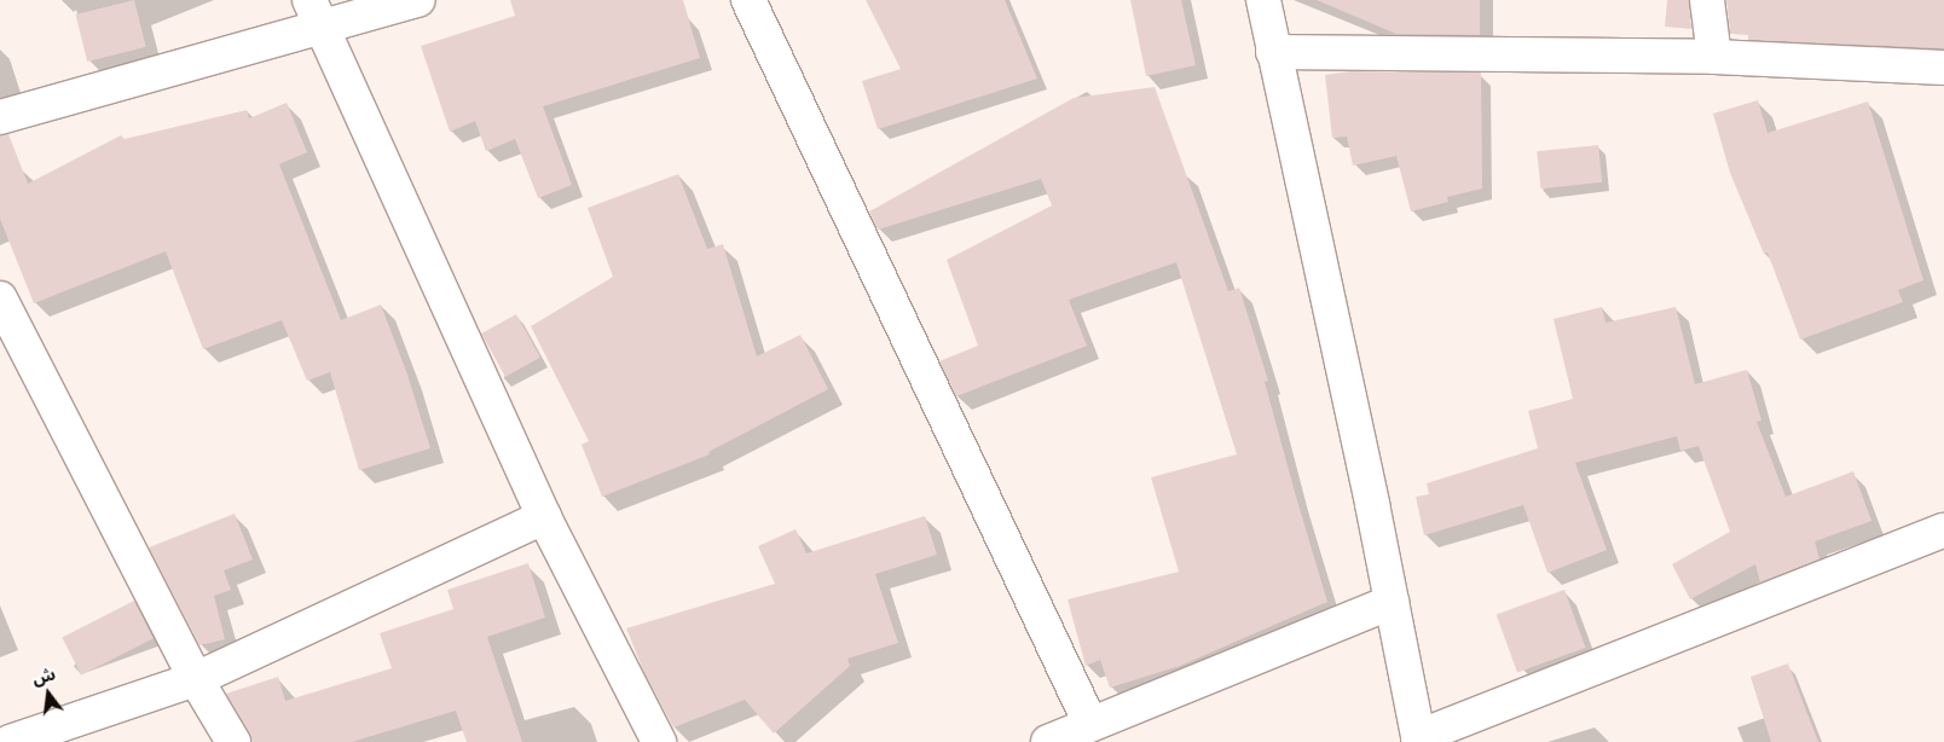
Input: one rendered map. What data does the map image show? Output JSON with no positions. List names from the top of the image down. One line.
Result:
{"north":"top"}
